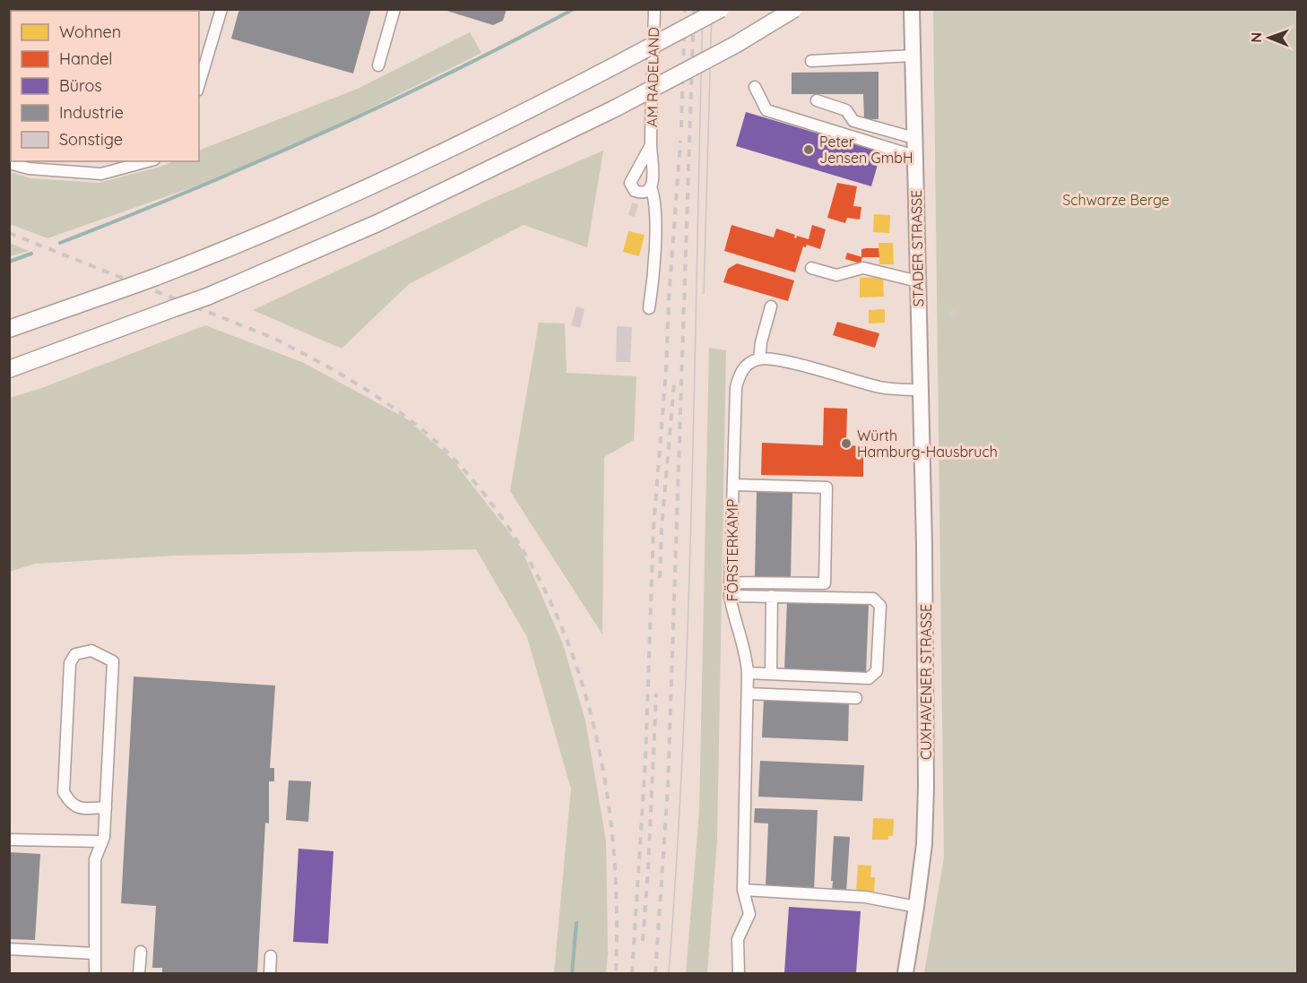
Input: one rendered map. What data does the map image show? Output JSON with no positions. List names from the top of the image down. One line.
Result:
{"streets":{"main road":["STADER STRASSE","CUXHAVENER STRASSE"],"street":["AM RADELAND","FÖRSTERKAMP"]},"crossings":[["STADER STRASSE","CUXHAVENER STRASSE"]],"parks":["Schwarze Berge"],"places":["Peter Jensen GmbH","Würth Hamburg-Hausbruch"],"legend":["Wohnen","Handel","Büros","Industrie","Sonstige"],"north":"left"}
